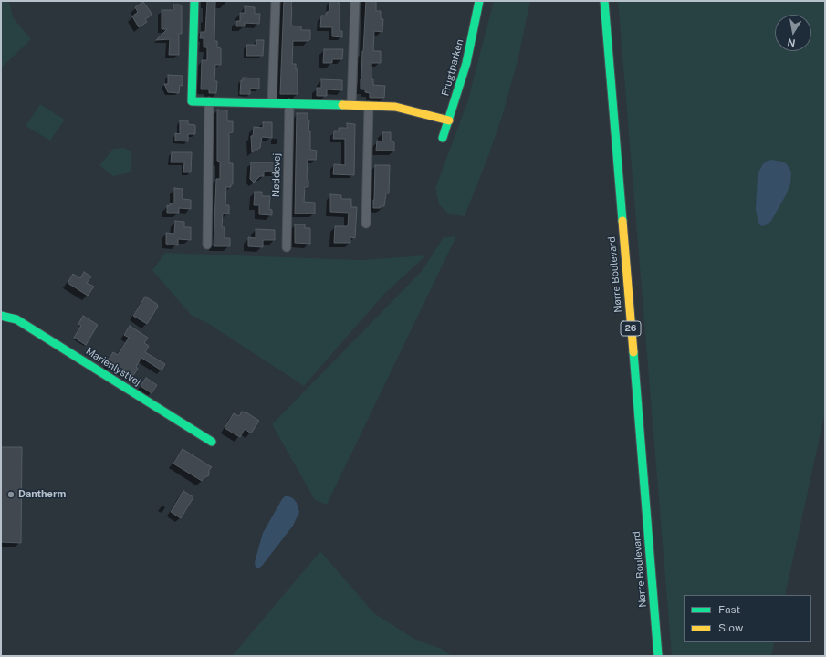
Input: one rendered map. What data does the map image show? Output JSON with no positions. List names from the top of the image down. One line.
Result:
{"streets":{"main road":["Frugtparken","Nørre Boulevard","26","Marienlystvej"],"street":["Nøddevej"]},"places":["Dantherm"],"legend":["Fast","Slow"],"north":"bottom"}
